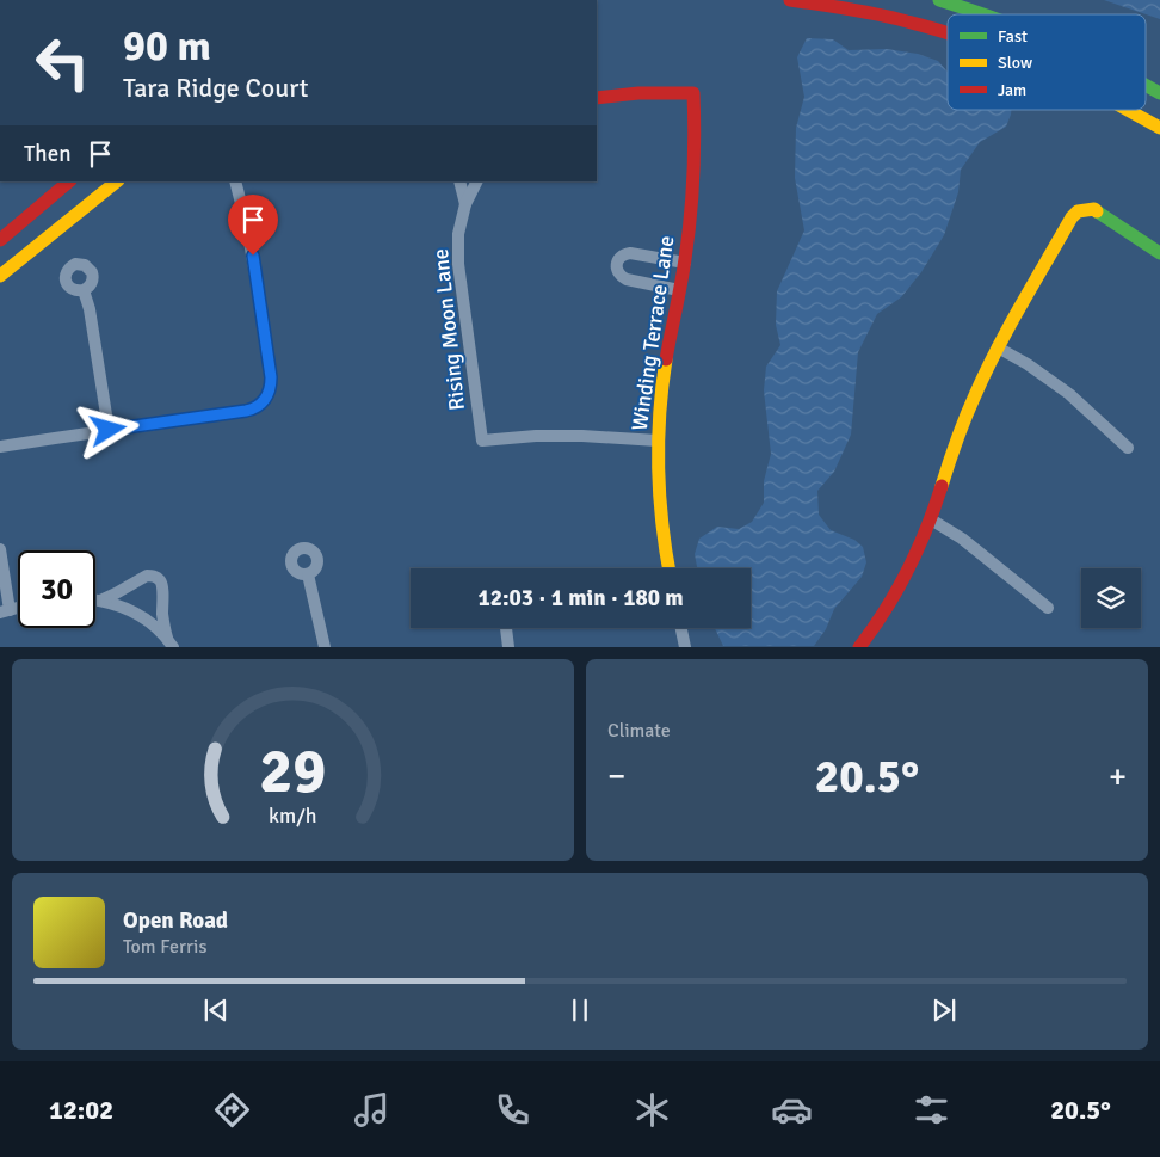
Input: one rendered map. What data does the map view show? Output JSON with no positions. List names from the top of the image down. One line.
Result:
{"streets":{"street":["Rising Moon Lane","Winding Terrace Lane"]},"crossings":[["Rising Moon Lane","Winding Terrace Lane"]],"legend":["Fast","Slow","Jam"],"page":{"turn":["90 m","Tara Ridge Court"],"then":"Then","limit":"30","trip":"12:03 · 1 min · 180 m","tile":"Climate","heat":["−","20.5°","+"],"song":["Open Road","Tom Ferris"],"tabs":["12:02","20.5°"],"gauge":["29","km/h"]}}
